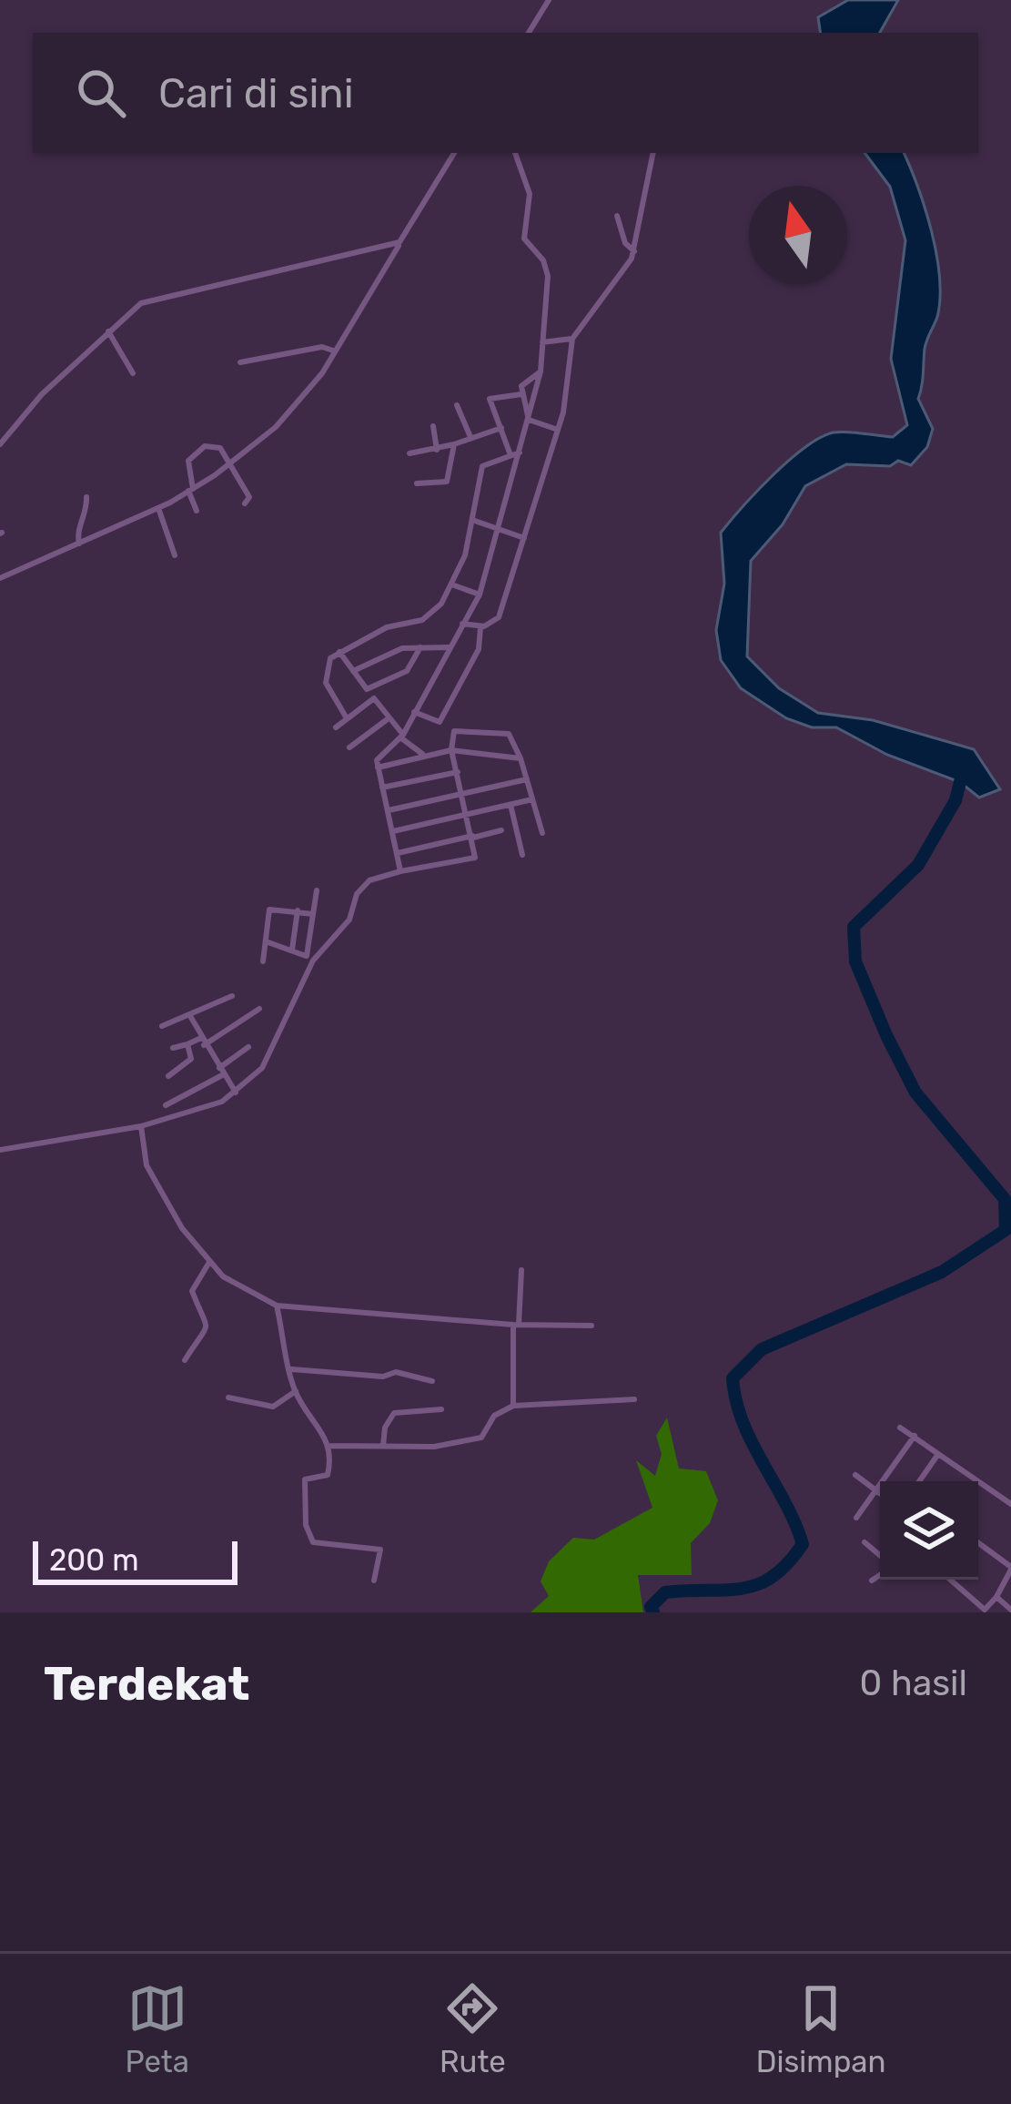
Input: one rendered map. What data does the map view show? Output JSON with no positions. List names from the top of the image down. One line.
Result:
{"scale_bar":"200 m","north":"top","page":{"search":"Cari di sini","scale":"200 m","heading":["Terdekat","0 hasil"],"nav":["Peta","Rute","Disimpan"]}}
